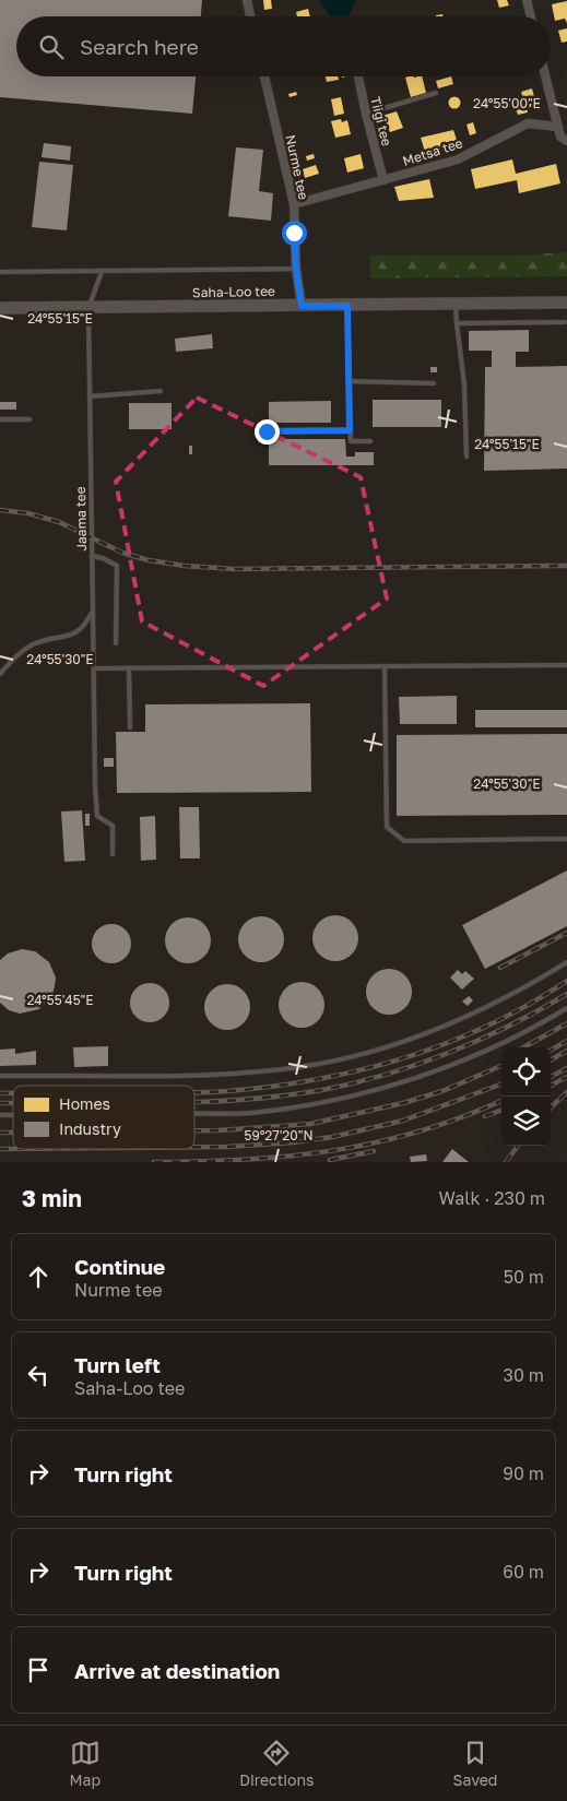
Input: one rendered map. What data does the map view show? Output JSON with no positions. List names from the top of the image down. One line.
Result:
{"streets":{"main road":["Saha-Loo tee"],"street":["Tiigi tee","Metsa tee","Nurme tee"],"lane":["Jaama tee"]},"crossings":[["Tiigi tee","Metsa tee"],["Metsa tee","Nurme tee"],["Nurme tee","Saha-Loo tee"],["Saha-Loo tee","Jaama tee"]],"legend":["Homes","Industry"],"page":{"search":"Search here","heading":["3 min","Walk · 230 m"],"list":[["Continue","Nurme tee","50 m"],["Turn left","Saha-Loo tee","30 m"],["Turn right","90 m"],["Turn right","60 m"],"Arrive at destination"],"nav":["Map","Directions","Saved"]},"coordinates":["24°55'00\"E","24°55'15\"E","24°55'30\"E","24°55'45\"E","59°27'20\"N"]}
